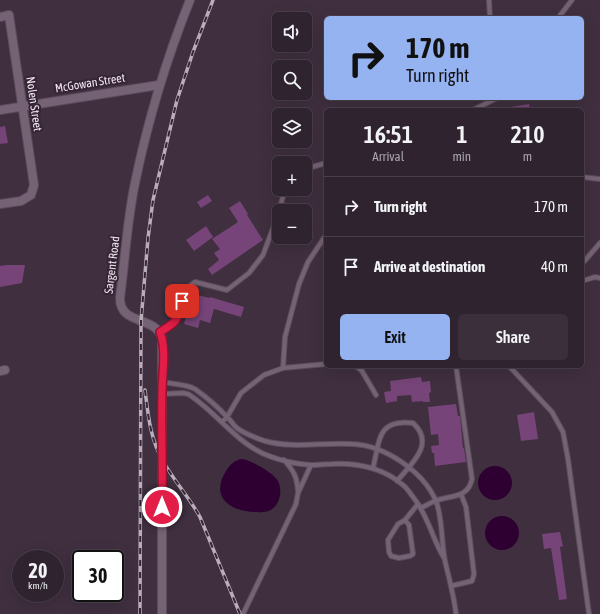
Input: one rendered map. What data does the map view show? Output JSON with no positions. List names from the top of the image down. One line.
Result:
{"streets":{"street":["McGowan Street","Nolen Street","Sargent Road"]},"crossings":[["McGowan Street","Nolen Street"],["McGowan Street","Sargent Road"]],"page":{"map_buttons":["+","−"],"turn":["170 m","Turn right"],"eta":["16:51","Arrival","1","min","210","m"],"list":[{"name":"Turn right","value":"170 m"},{"name":"Arrive at destination","value":"40 m"}],"buttons":["Exit","Share"],"speed":"20 km/h","limit":"30"}}
